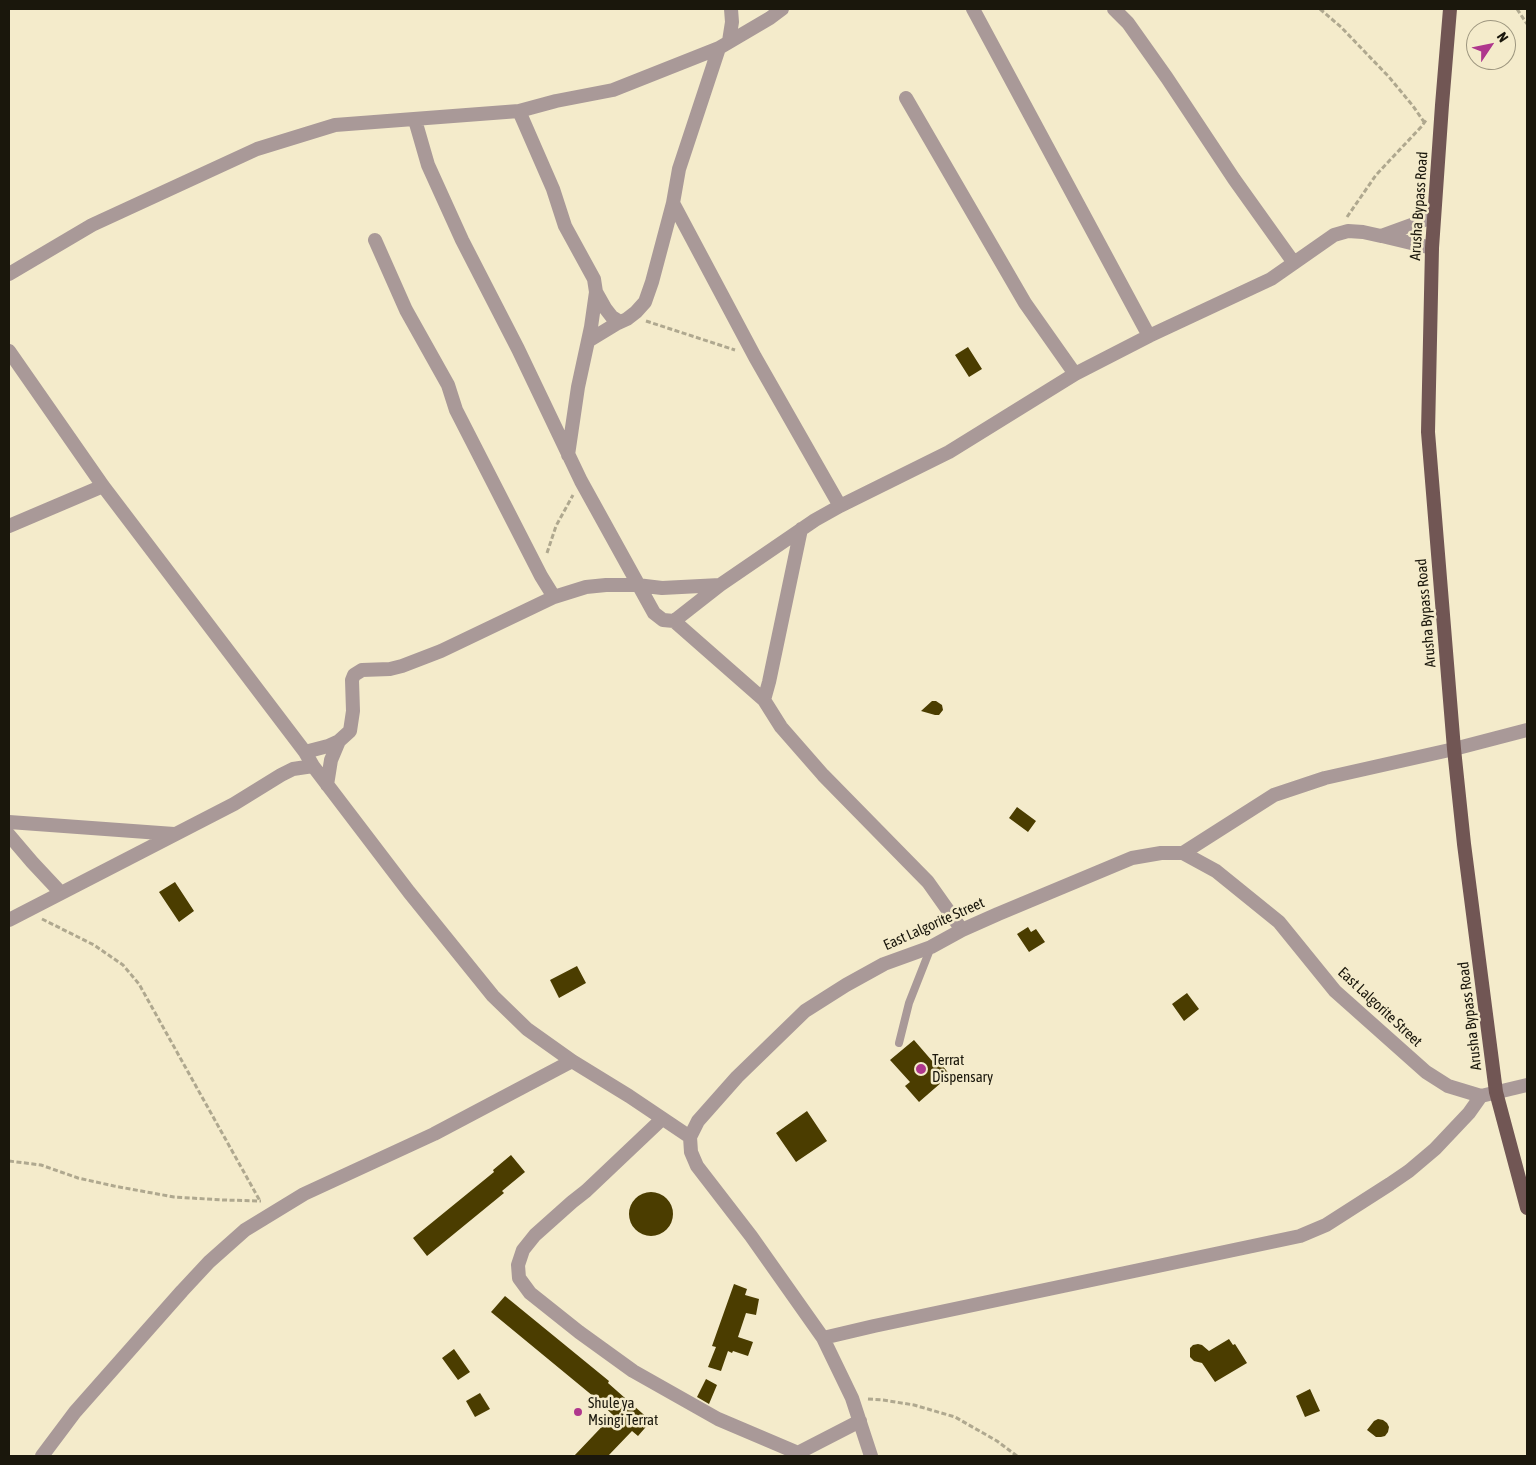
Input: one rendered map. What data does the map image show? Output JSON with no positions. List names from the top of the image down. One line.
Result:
{"streets":{"main road":["Arusha Bypass Road"],"street":["East Lalgorite Street"]},"places":["Terrat Dispensary","Shule ya Msingi Terrat"],"north":"top right"}
